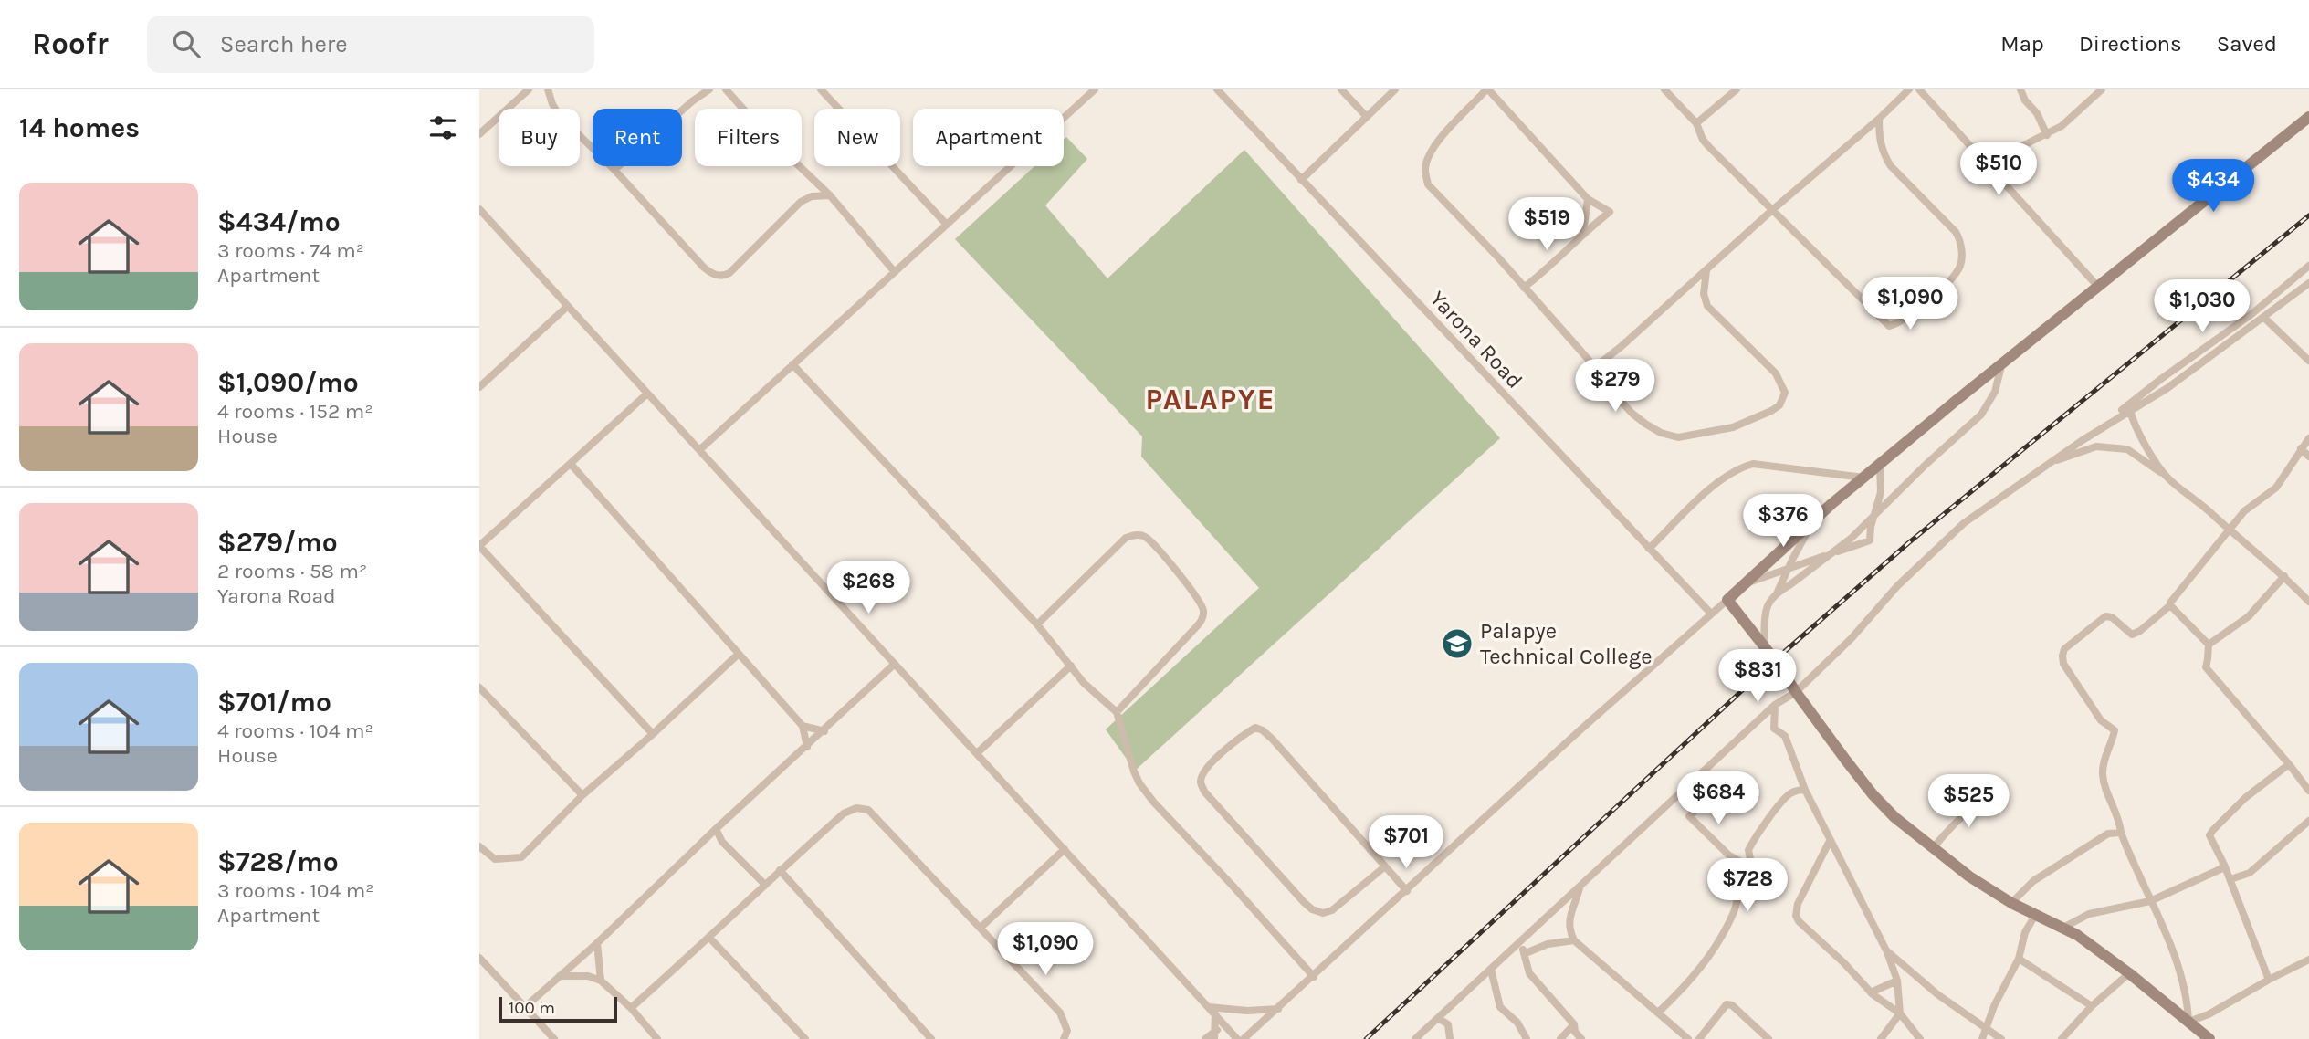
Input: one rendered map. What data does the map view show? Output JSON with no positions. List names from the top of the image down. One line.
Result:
{"streets":{"street":["Yarona Road"]},"districts":["PALAPYE"],"places":{"school or university":["Palapye Technical College"]},"scale_bar":"100 m","page":{"header":"Roofr","search":"Search here","nav":["Map","Directions","Saved"],"heading":"14 homes","chip":["Buy","Rent","Filters","New","Apartment"],"price":["$510","$434","$519","$1,090","$1,030","$279","$376","$268","$831","$684","$525","$701","$728","$1,090"],"list":[{"name":"$434/mo","note":"3 rooms · 74 m² · Apartment"},{"name":"$1,090/mo","note":"4 rooms · 152 m² · House"},{"name":"$279/mo","note":"2 rooms · 58 m² · Yarona Road"},{"name":"$701/mo","note":"4 rooms · 104 m² · House"},{"name":"$728/mo","note":"3 rooms · 104 m² · Apartment"}],"scale":"100 m"}}
